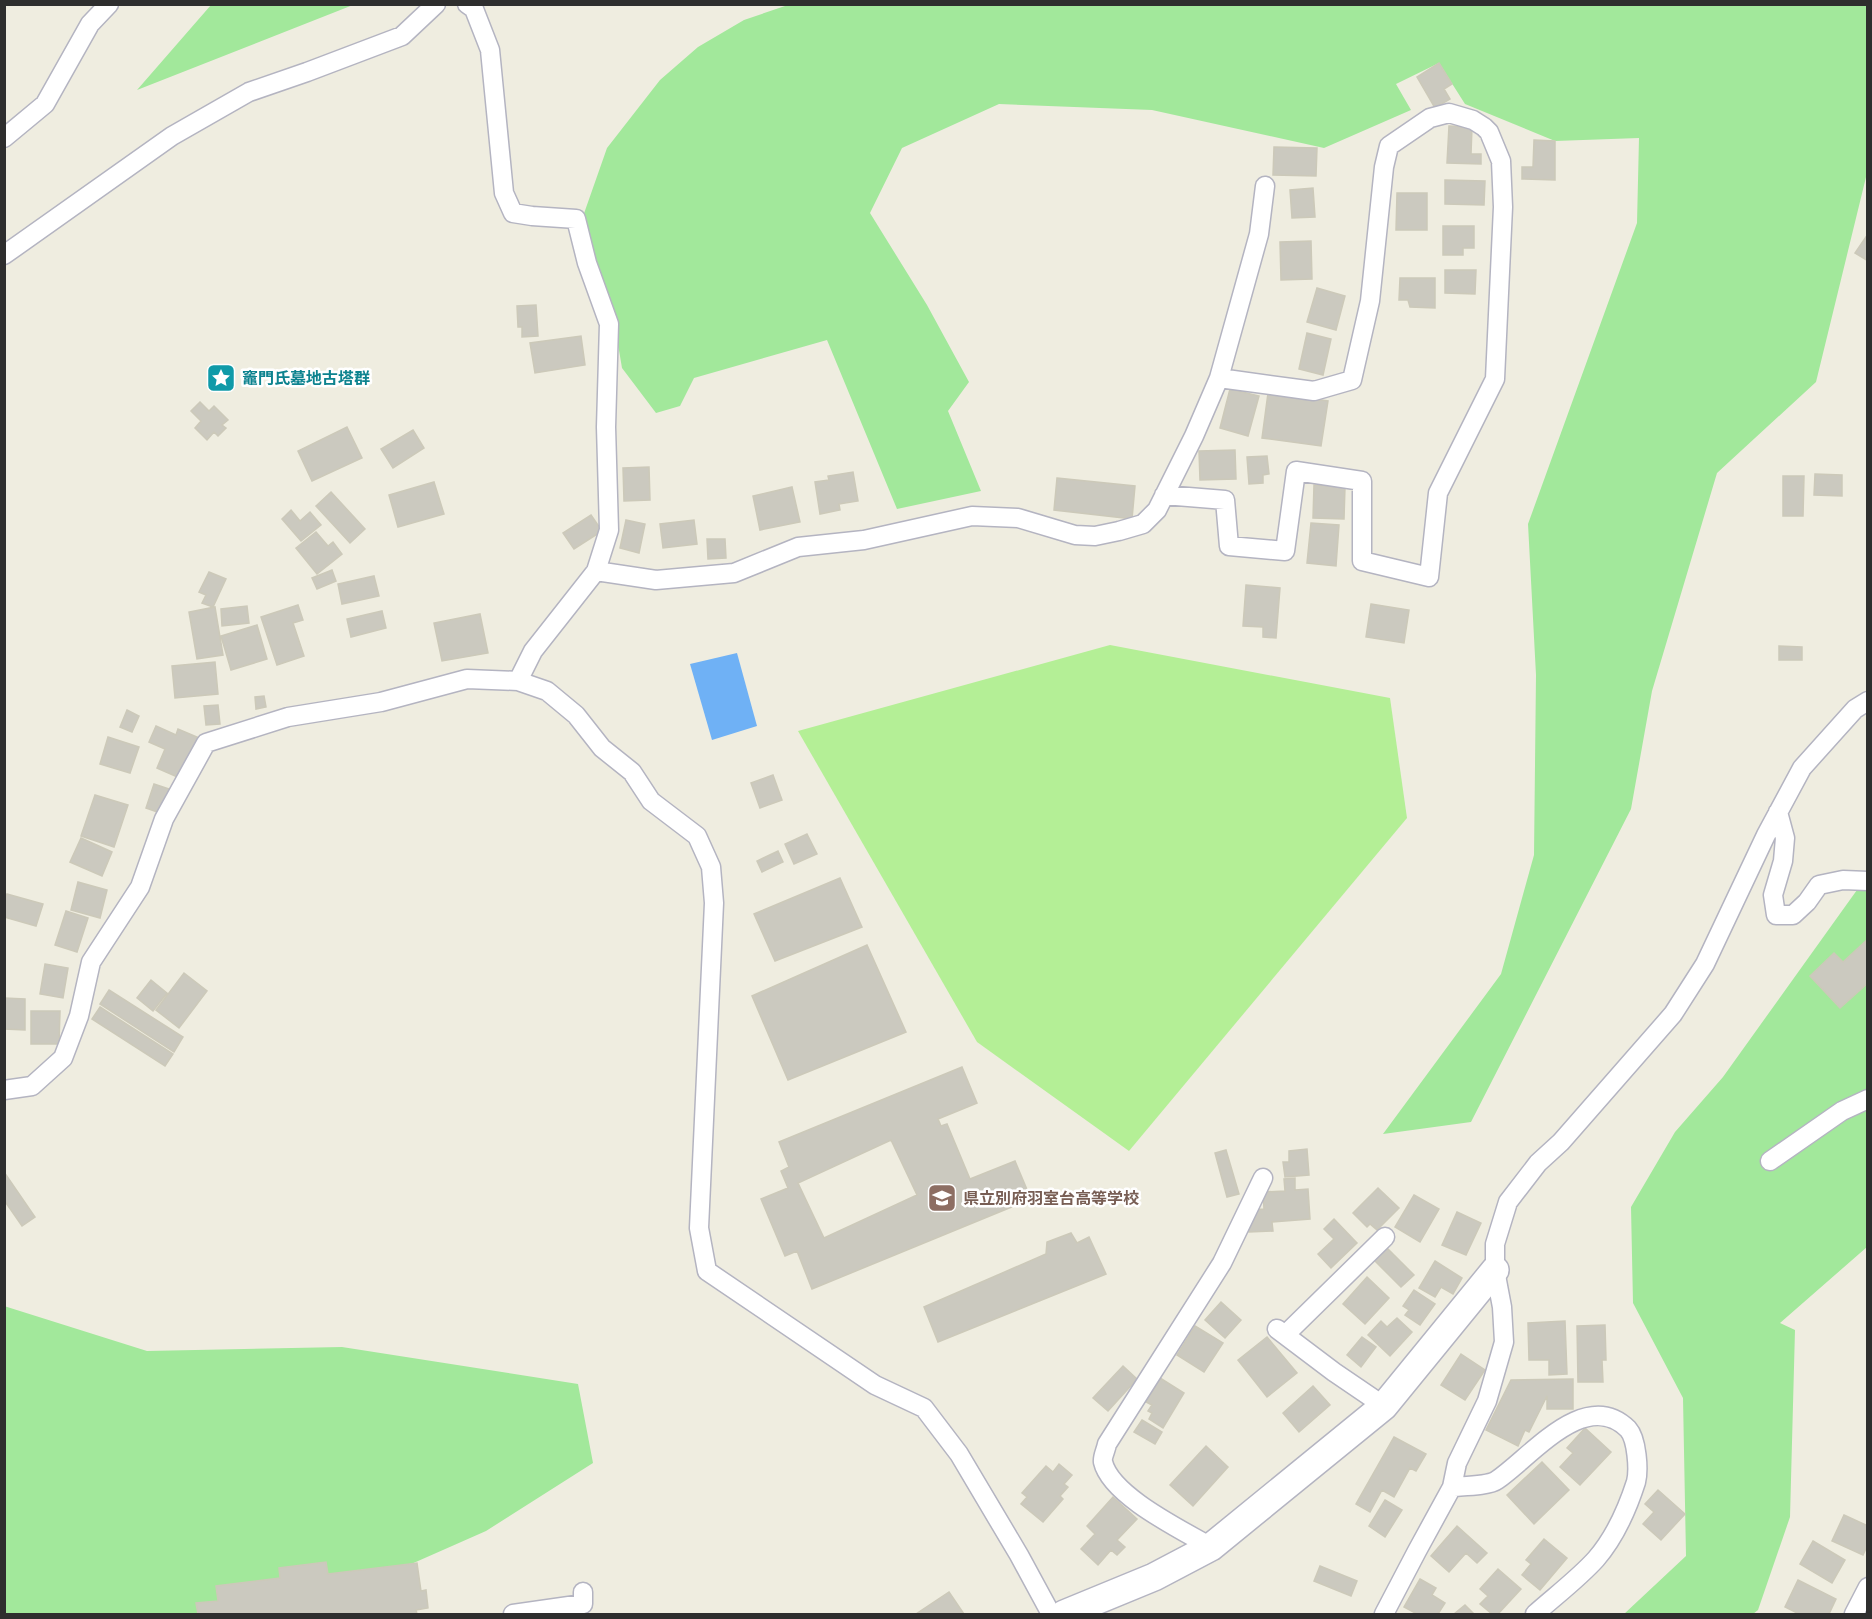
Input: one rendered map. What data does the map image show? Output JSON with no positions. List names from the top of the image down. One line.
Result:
{"places":{"place":["竈門氏墓地古塔群"],"school or university":["県立別府羽室台高等学校"]}}
